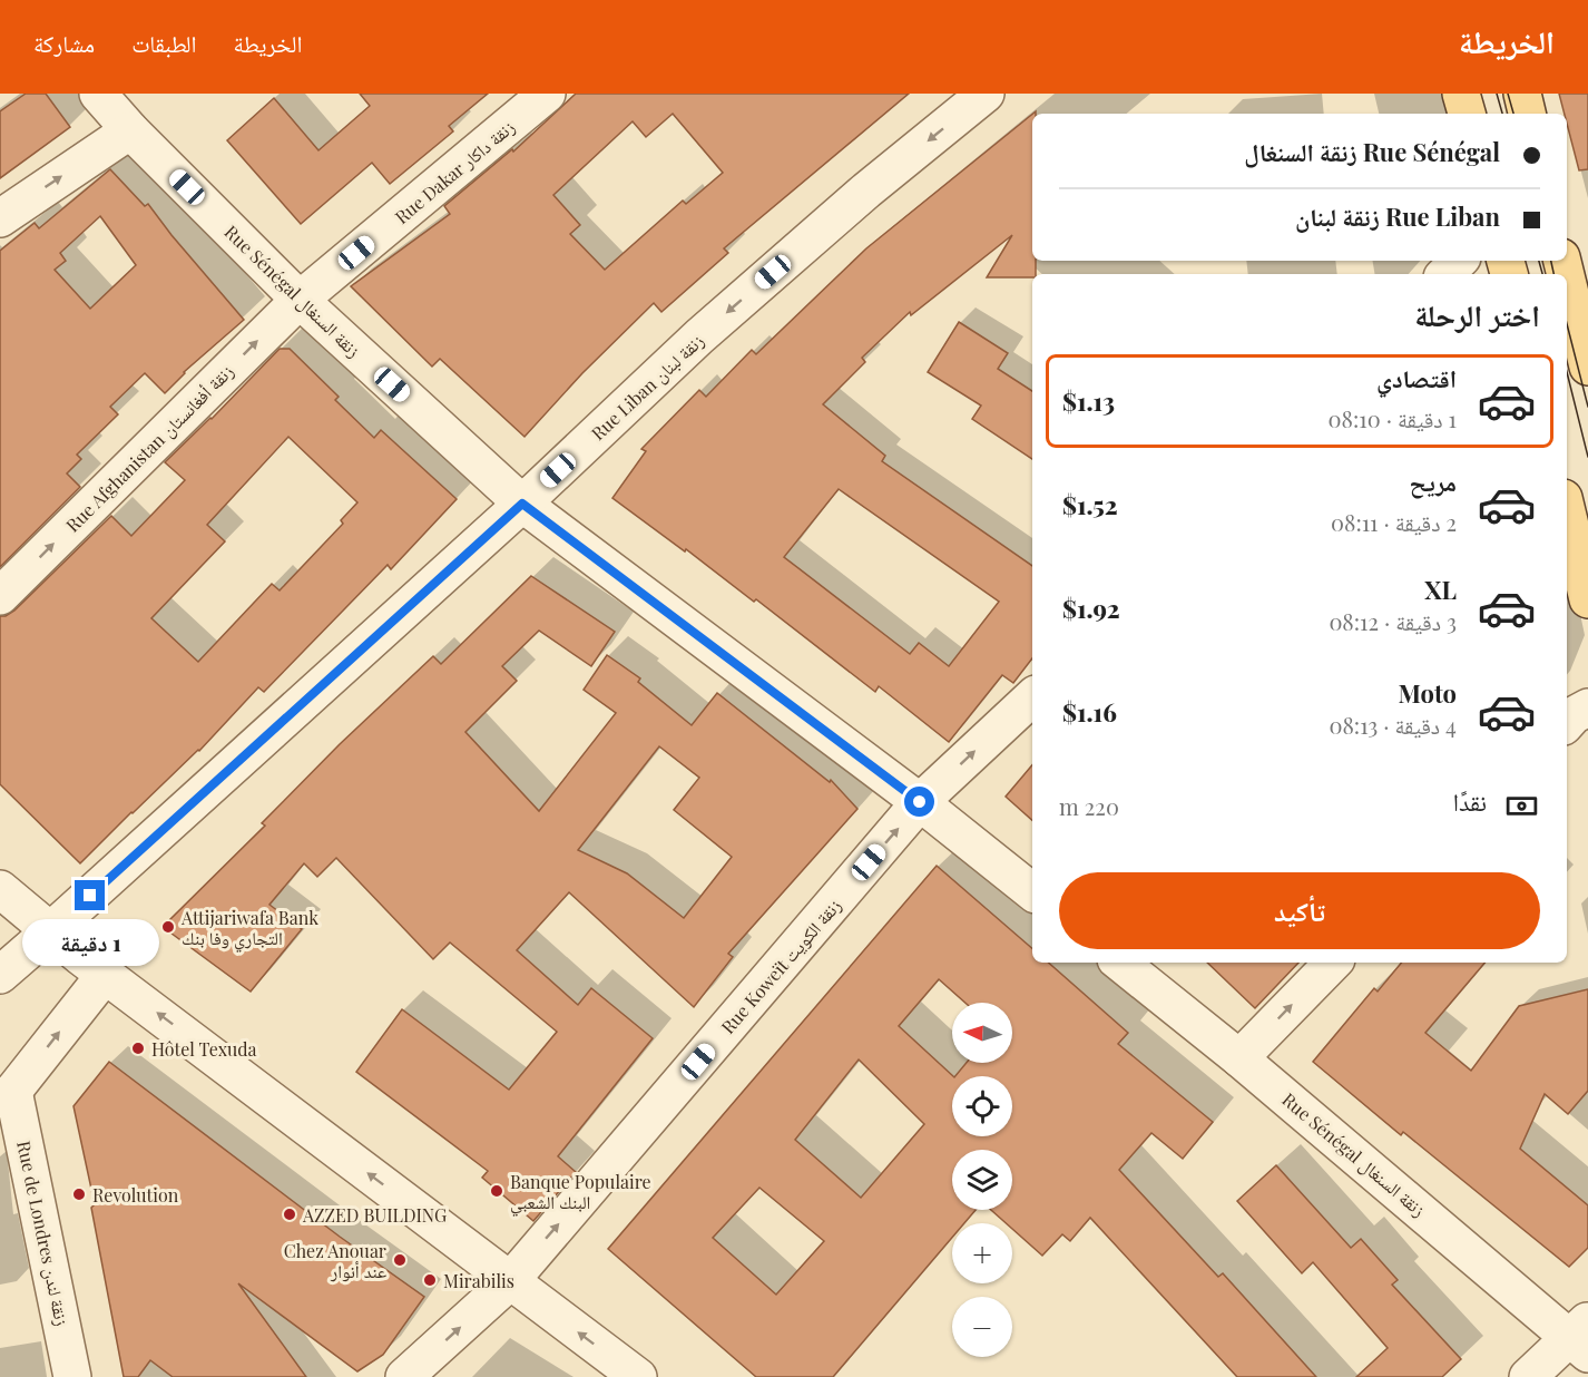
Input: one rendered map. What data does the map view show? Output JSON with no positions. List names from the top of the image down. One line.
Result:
{"streets":{"street":["Rue Dakar زنقة داكار","Rue Sénégal زنقة السنغال","Rue Liban زنقة لبنان","Rue Afghanistan زنقة أفغانستان","Rue Koweït زنقة الكويت","Rue de Londres زنقة لندن"]},"crossings":[["Rue Dakar زنقة داكار","Rue Sénégal زنقة السنغال"],["Rue Dakar زنقة داكار","Rue Afghanistan زنقة أفغانستان"],["Rue Sénégal زنقة السنغال","Rue Liban زنقة لبنان"],["Rue Sénégal زنقة السنغال","Rue Afghanistan زنقة أفغانستان"],["Rue Sénégal زنقة السنغال","Rue Koweït زنقة الكويت"]],"one_way":["Rue Liban زنقة لبنان","Rue Koweït زنقة الكويت"],"places":["Attijariwafa Bank التجاري وفا بنك","Hôtel Texuda","Banque Populaire البنك الشعبي","Revolution","AZZED BUILDING","Chez Anouar عند أنوار","Mirabilis"],"north":"left","page":{"header":"الخريطة","nav":["الخريطة","الطبقات","مشاركة"],"banner":["Rue Sénégal زنقة السنغال","Rue Liban زنقة لبنان"],"heading":"اختر الرحلة","list":[{"name":"اقتصادي","note":"1 دقيقة · 08:10","value":"$1.13"},{"name":"مريح","note":"2 دقيقة · 08:11","value":"$1.52"},{"name":"XL","note":"3 دقيقة · 08:12","value":"$1.92"},{"name":"Moto","note":"4 دقيقة · 08:13","value":"$1.16"}],"pay":["نقدًا","220 m"],"buttons":"تأكيد","bubble":"1 دقيقة","map_buttons":["+","−"]}}
